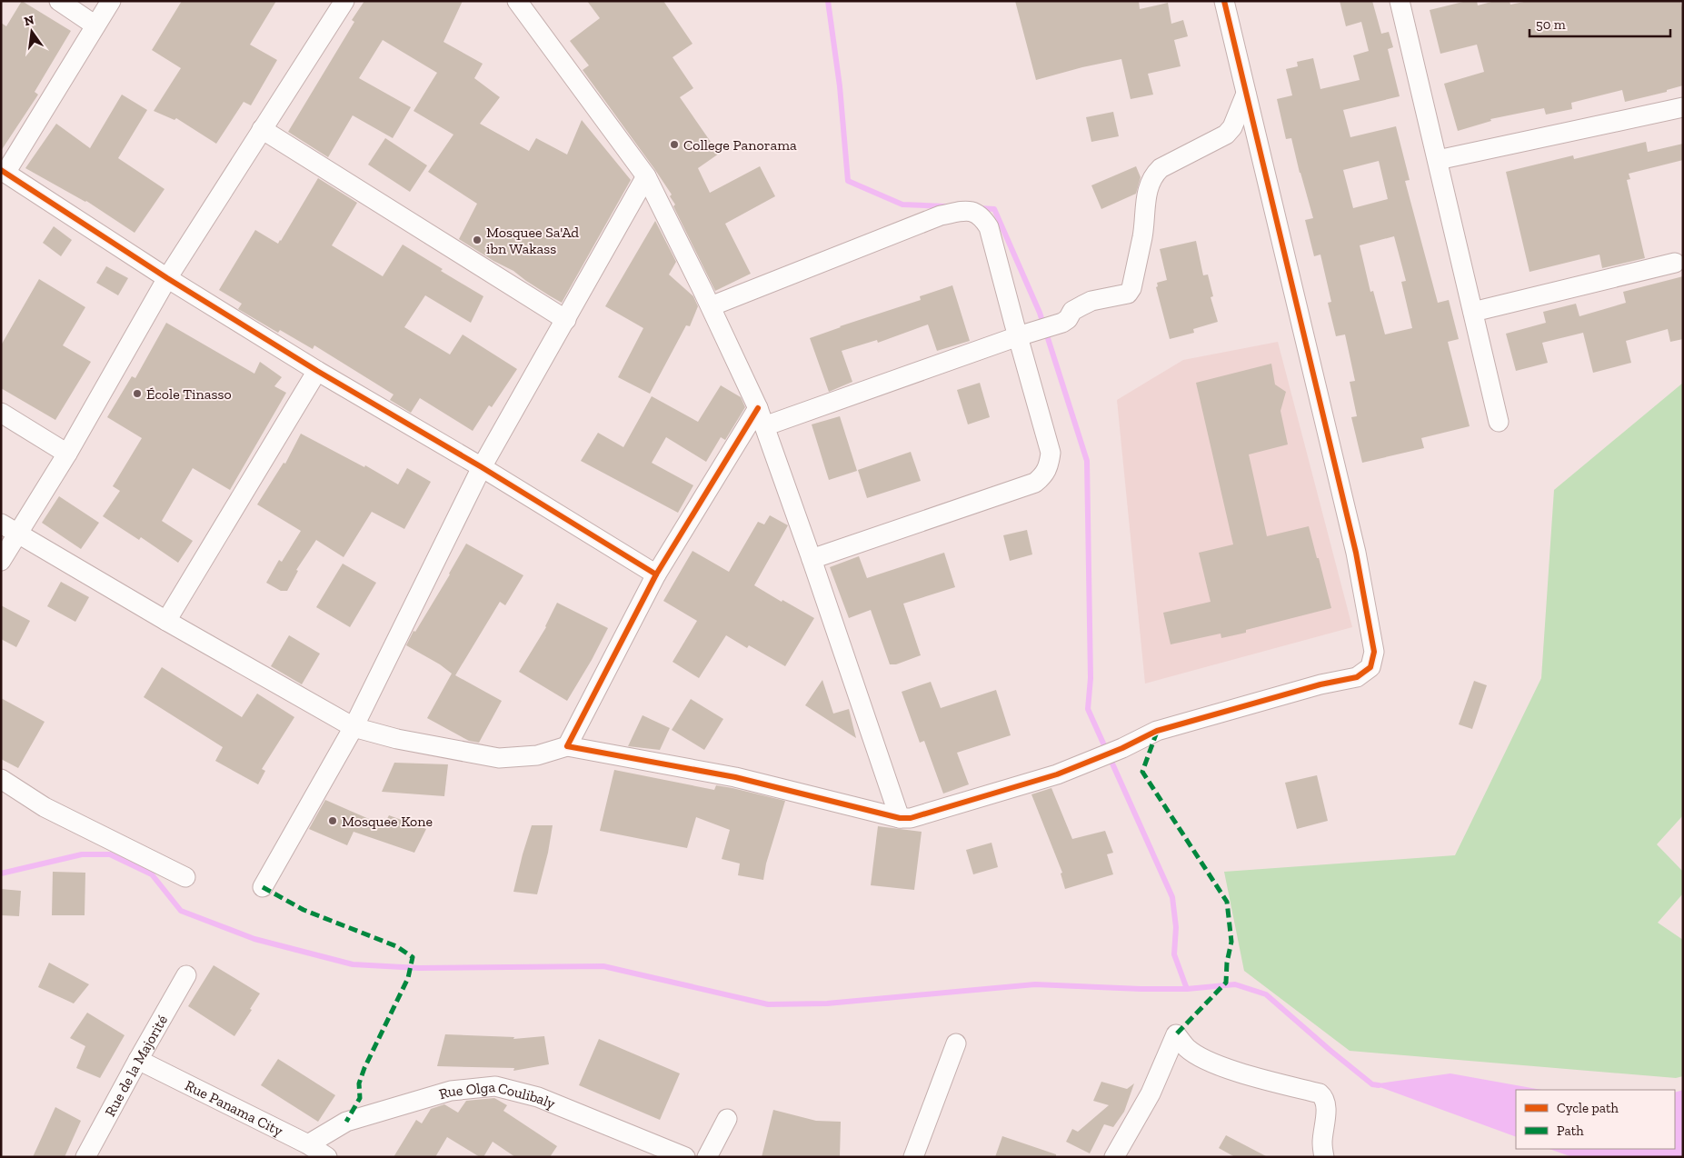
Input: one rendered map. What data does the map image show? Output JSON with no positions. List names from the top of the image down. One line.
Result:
{"streets":{"street":["Rue de la Majorité","Rue Olga Coulibaly","Rue Panama City"]},"crossings":[["Rue de la Majorité","Rue Panama City"],["Rue Olga Coulibaly","Rue Panama City"]],"places":["College Panorama","Mosquee Sa'Ad ibn Wakass","École Tinasso","Mosquee Kone"],"legend":["Cycle path","Path"],"scale_bar":"50 m","north":"top"}
